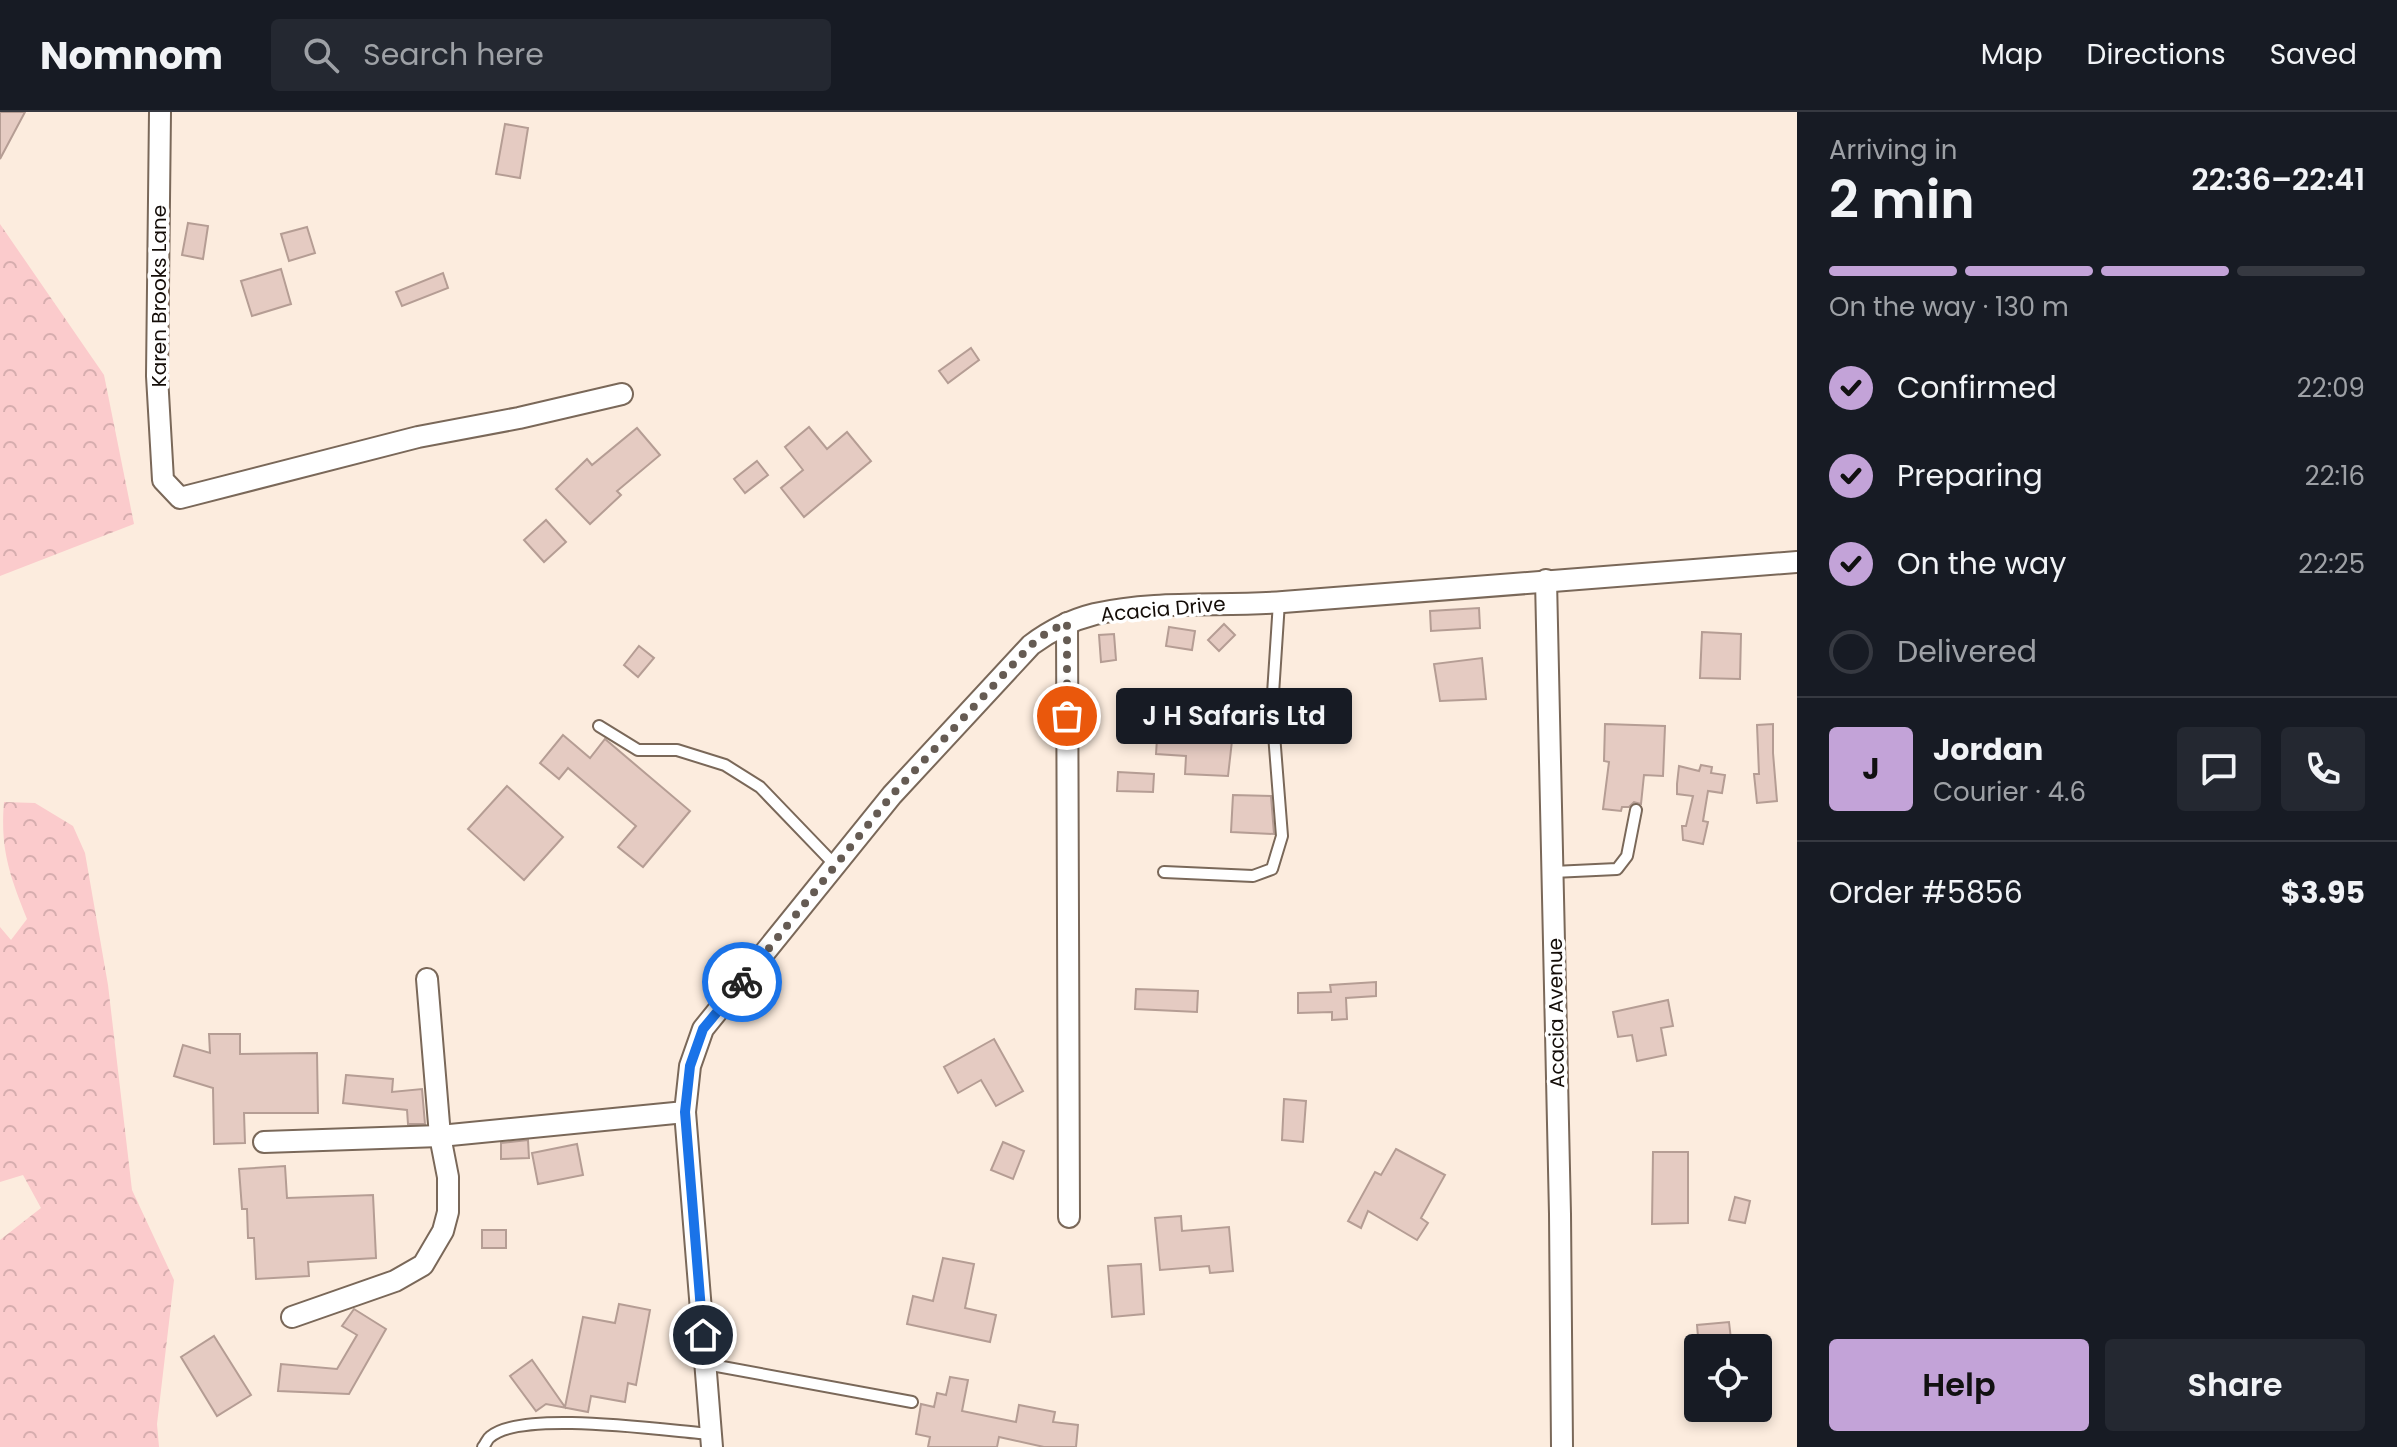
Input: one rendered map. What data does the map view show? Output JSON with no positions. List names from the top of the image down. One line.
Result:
{"streets":{"street":["Karen Brooks Lane","Acacia Drive","Acacia Avenue"]},"crossings":[["Acacia Drive","Acacia Avenue"]],"places":["J H Safaris Ltd"],"page":{"header":"Nomnom","search":"Search here","nav":["Map","Directions","Saved"],"heading":["2 min","Arriving in","22:36–22:41"],"panel":["Jordan","Courier · 4.6","Order #5856","$3.95"],"bar":"On the way · 130 m","list":[["Confirmed","22:09"],["Preparing","22:16"],["On the way","22:25"],"Delivered"],"bubble":"J H Safaris Ltd","round":"J","buttons":["Help","Share"]}}
